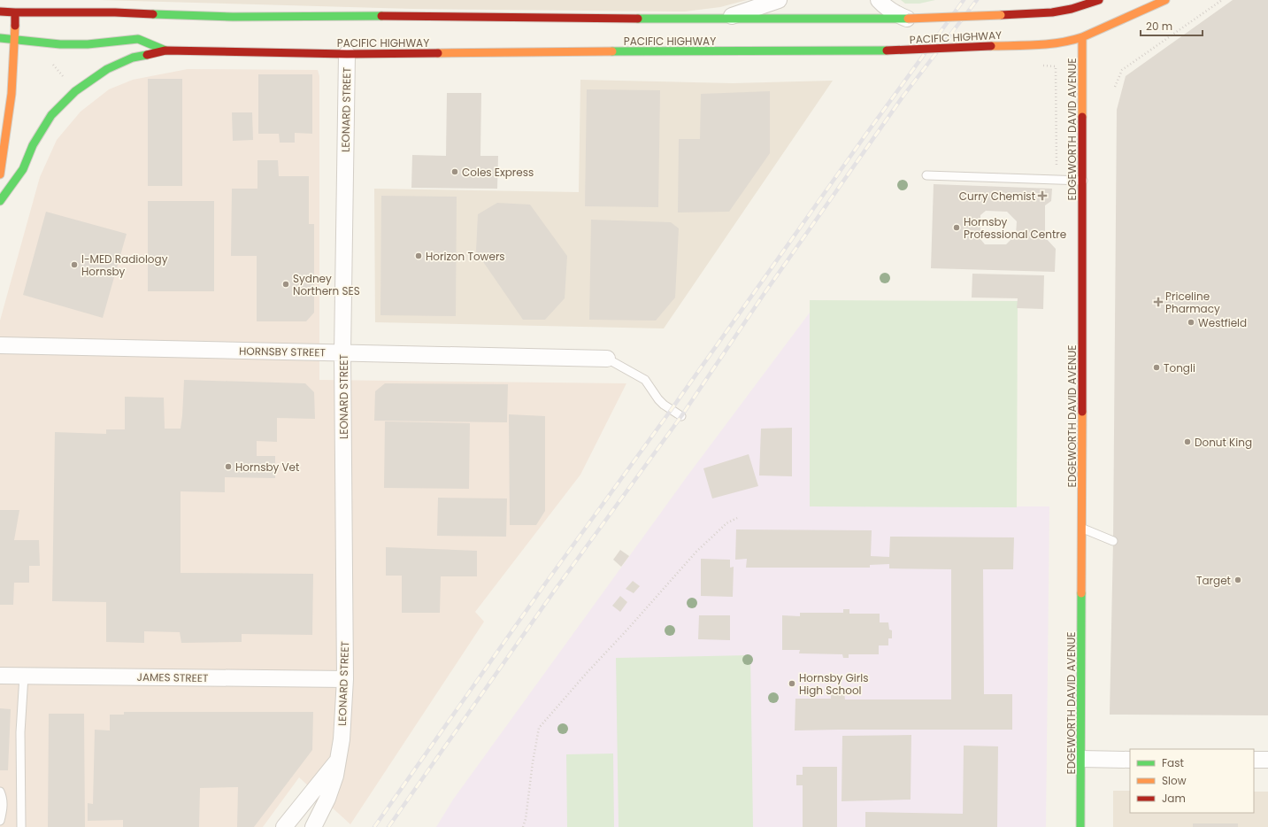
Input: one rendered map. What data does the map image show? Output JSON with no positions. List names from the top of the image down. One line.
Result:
{"streets":{"main road":["PACIFIC HIGHWAY","EDGEWORTH DAVID AVENUE"],"street":["LEONARD STREET","HORNSBY STREET","JAMES STREET"]},"crossings":[["PACIFIC HIGHWAY","LEONARD STREET"],["PACIFIC HIGHWAY","EDGEWORTH DAVID AVENUE"],["LEONARD STREET","HORNSBY STREET"],["LEONARD STREET","JAMES STREET"]],"places":{"other":["Coles Express","Hornsby Professional Centre","Horizon Towers","I-MED Radiology Hornsby","Sydney Northern SES","Westfield","Tongli","Donut King","Hornsby Vet","Target","Hornsby Girls High School"],"health":["Curry Chemist","Priceline Pharmacy"]},"legend":["Fast","Slow","Jam"],"scale_bar":"20 m"}
